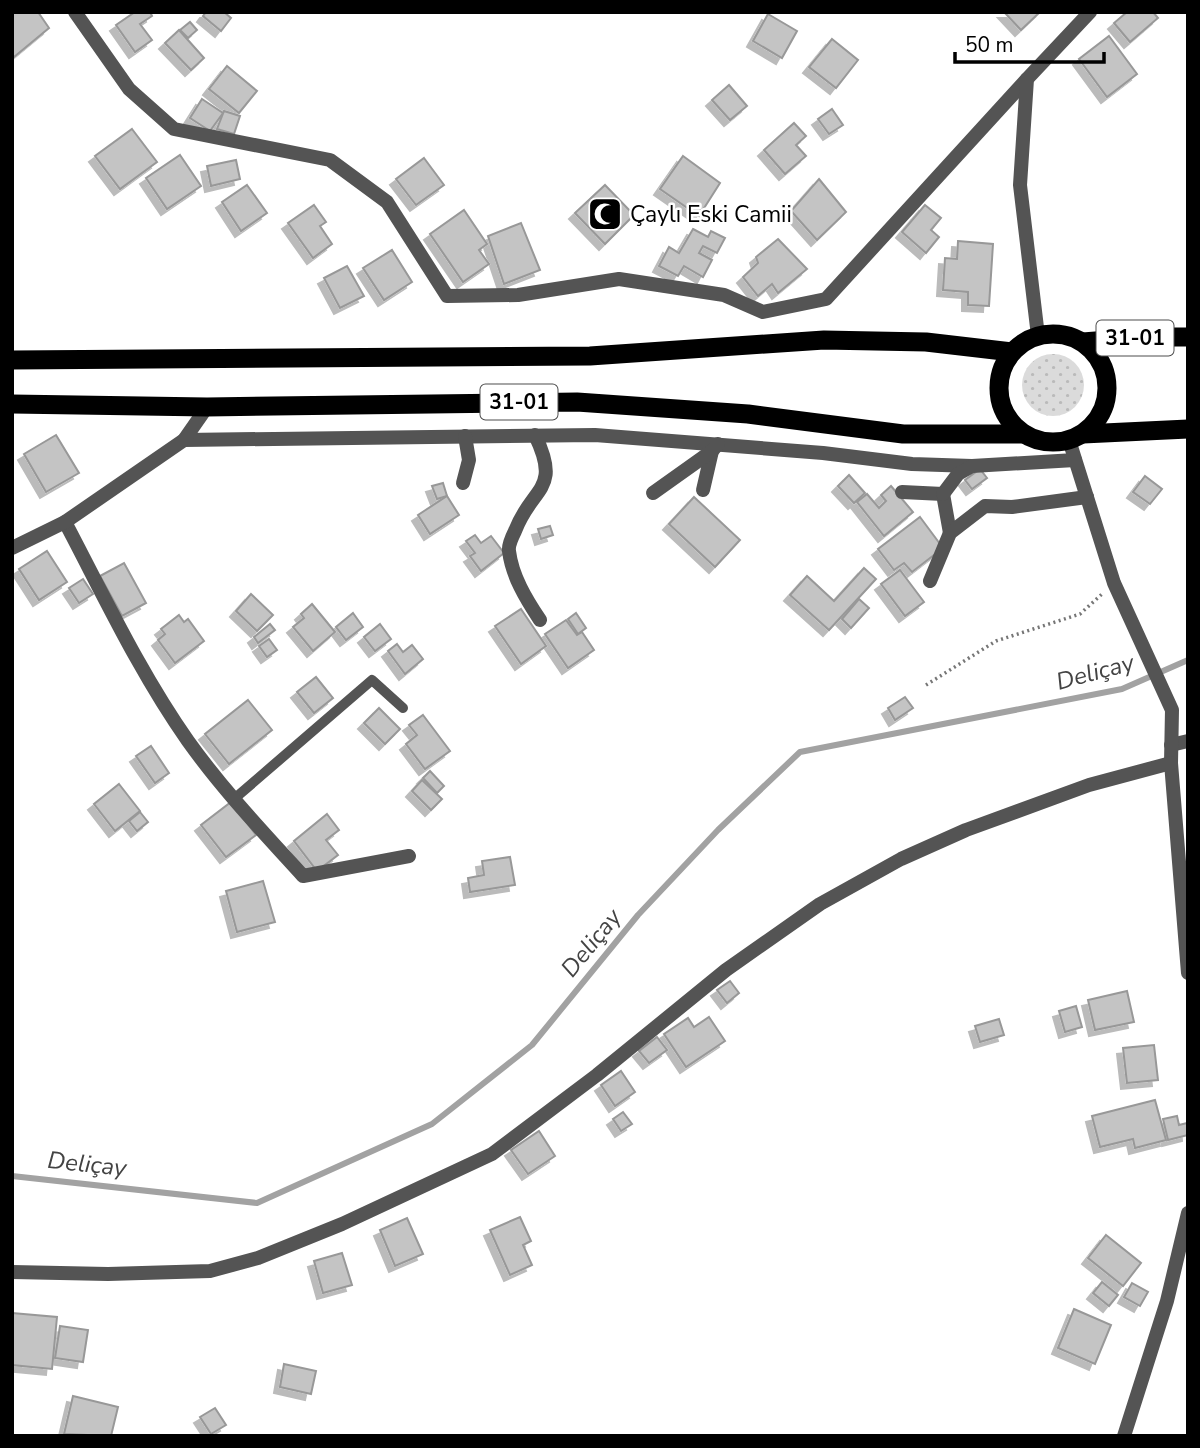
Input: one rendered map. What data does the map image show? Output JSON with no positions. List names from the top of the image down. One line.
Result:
{"streets":{"highway":["31-01"]},"water":["Deliçay"],"places":{"mosque":["Çaylı Eski Camii"]},"scale_bar":"50 m"}
